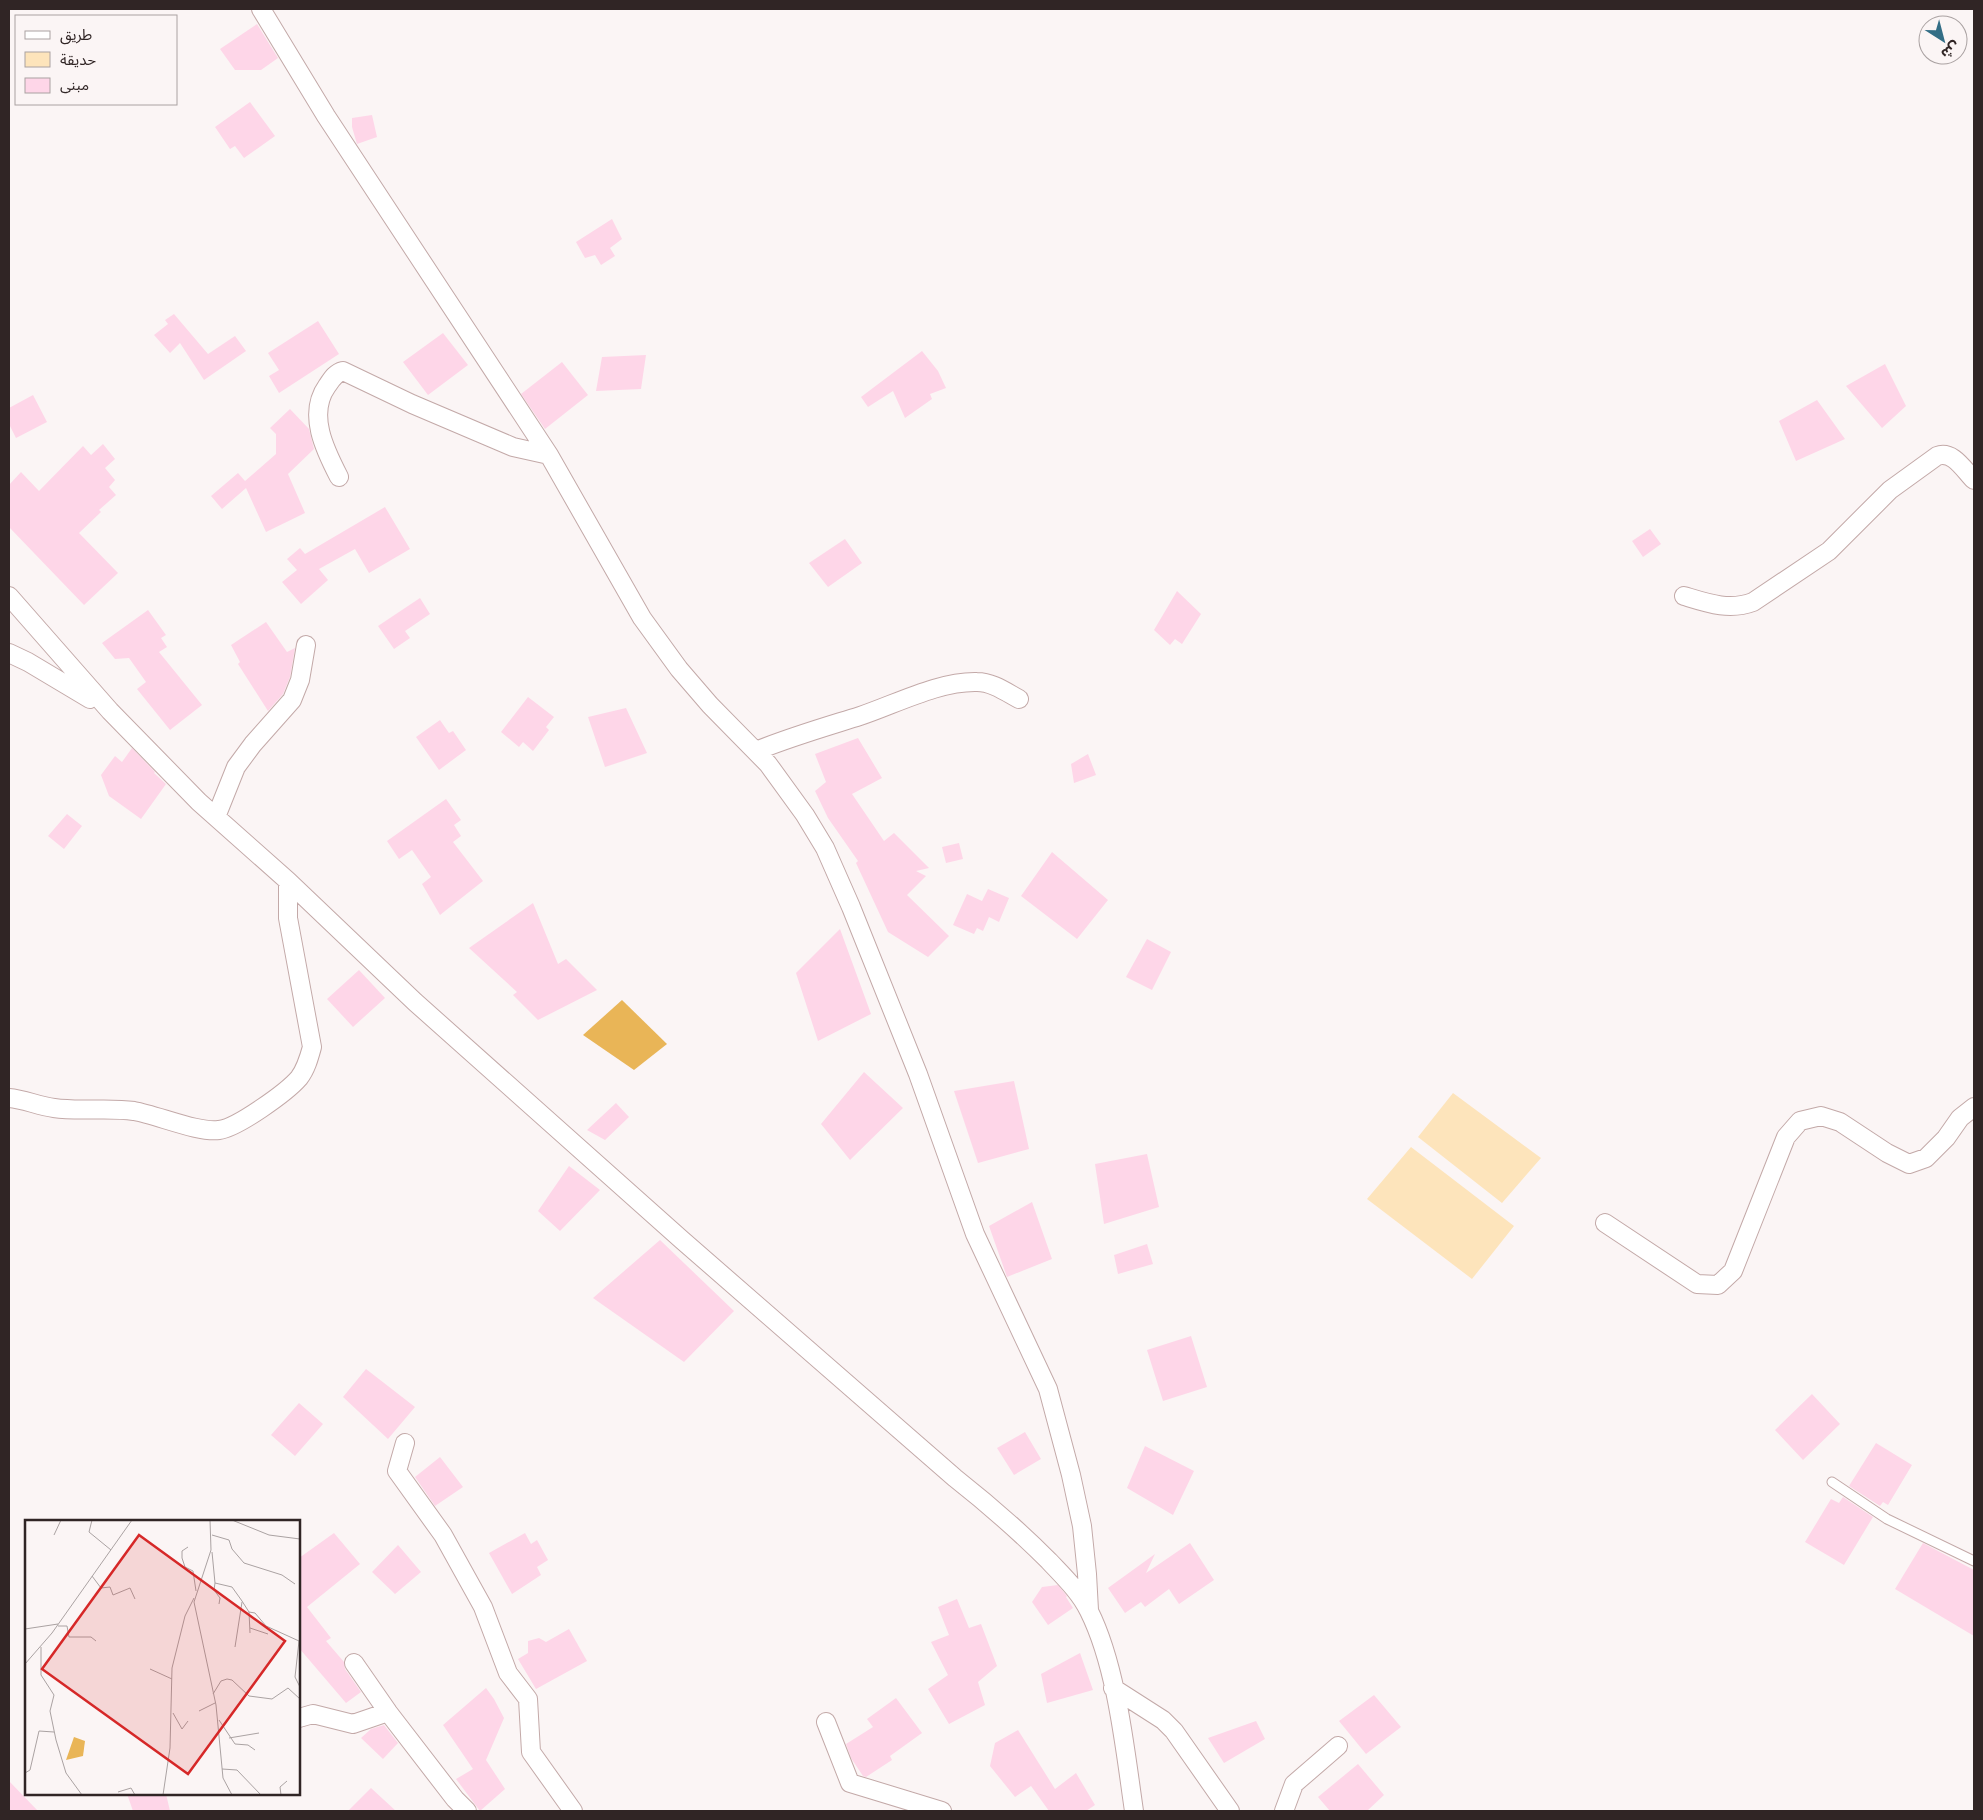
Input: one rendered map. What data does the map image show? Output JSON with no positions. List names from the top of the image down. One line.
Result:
{"legend":["طريق","حديقة","مبنى"],"north":"bottom right"}
